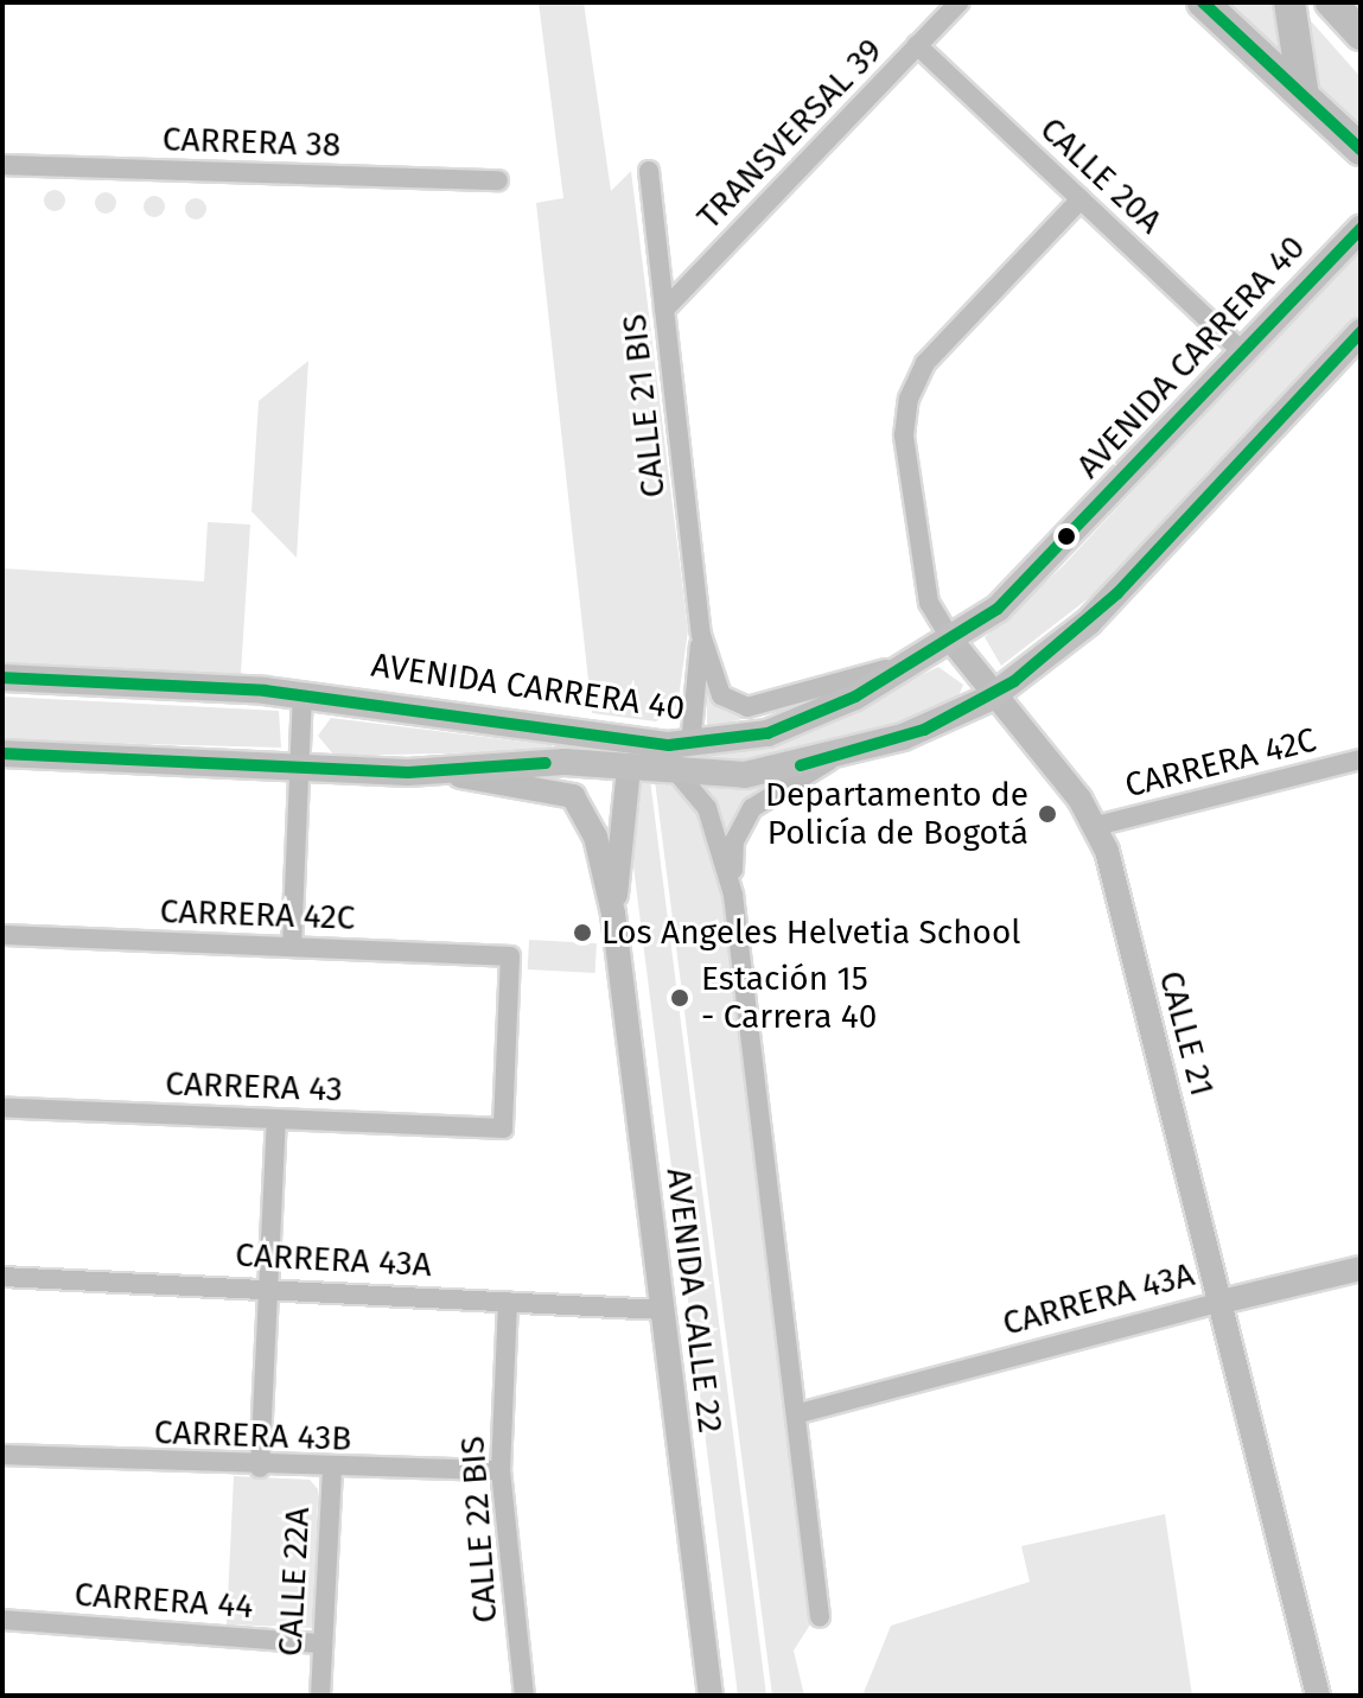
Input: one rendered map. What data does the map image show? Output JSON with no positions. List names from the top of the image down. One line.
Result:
{"streets":{"main road":["AVENIDA CARRERA 40"],"street":["TRANSVERSAL 39","CARRERA 38","CALLE 20A","CALLE 21 BIS","CARRERA 42C","CALLE 21","CARRERA 43","CARRERA 43A","AVENIDA CALLE 22","CARRERA 43B","CALLE 22 BIS","CALLE 22A","CARRERA 44"]},"crossings":[["TRANSVERSAL 39","CALLE 20A"],["TRANSVERSAL 39","CALLE 21 BIS"],["CALLE 20A","AVENIDA CARRERA 40"],["CALLE 20A","CALLE 21"],["AVENIDA CARRERA 40","CALLE 21 BIS"],["AVENIDA CARRERA 40","CALLE 21"],["AVENIDA CARRERA 40","AVENIDA CALLE 22"],["CALLE 21 BIS","CALLE 21"],["CARRERA 42C","CALLE 21"],["CARRERA 42C","CARRERA 43"],["CALLE 21","CARRERA 43A"],["CARRERA 43A","AVENIDA CALLE 22"],["CARRERA 43A","CALLE 22 BIS"],["CARRERA 43B","CALLE 22 BIS"],["CARRERA 43B","CALLE 22A"],["CALLE 22A","CARRERA 44"]],"places":["Departamento de Policía de Bogotá","Los Angeles Helvetia School","Estación 15 - Carrera 40"]}
